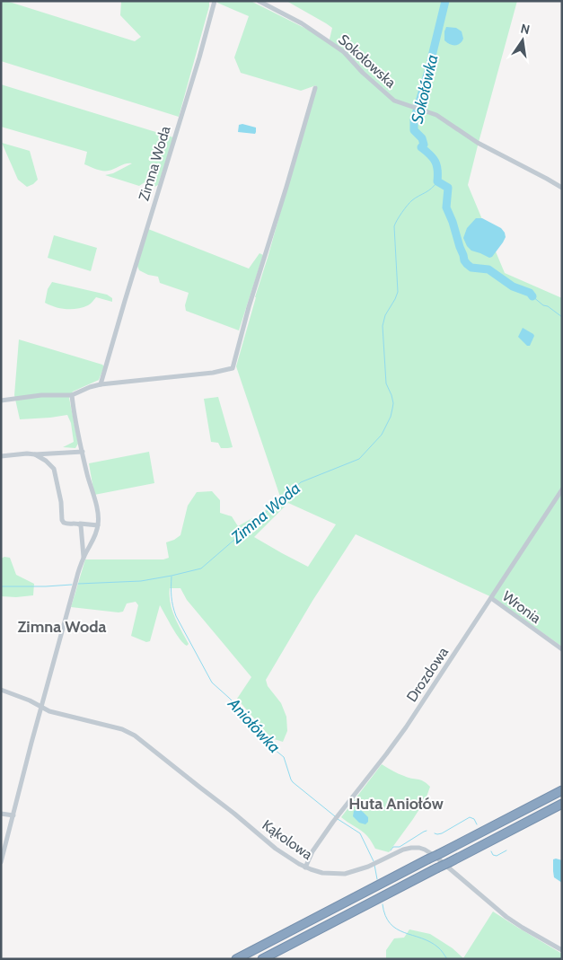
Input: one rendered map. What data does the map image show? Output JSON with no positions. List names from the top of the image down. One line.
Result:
{"streets":{"street":["Sokołowska","Zimna Woda","Wronia","Drozdowa","Kąkolowa"]},"crossings":[["Wronia","Drozdowa"],["Drozdowa","Kąkolowa"]],"districts":["Zimna Woda","Huta Aniołów"],"water":["Sokołówka","Zimna Woda","Aniołówka"],"north":"top"}
